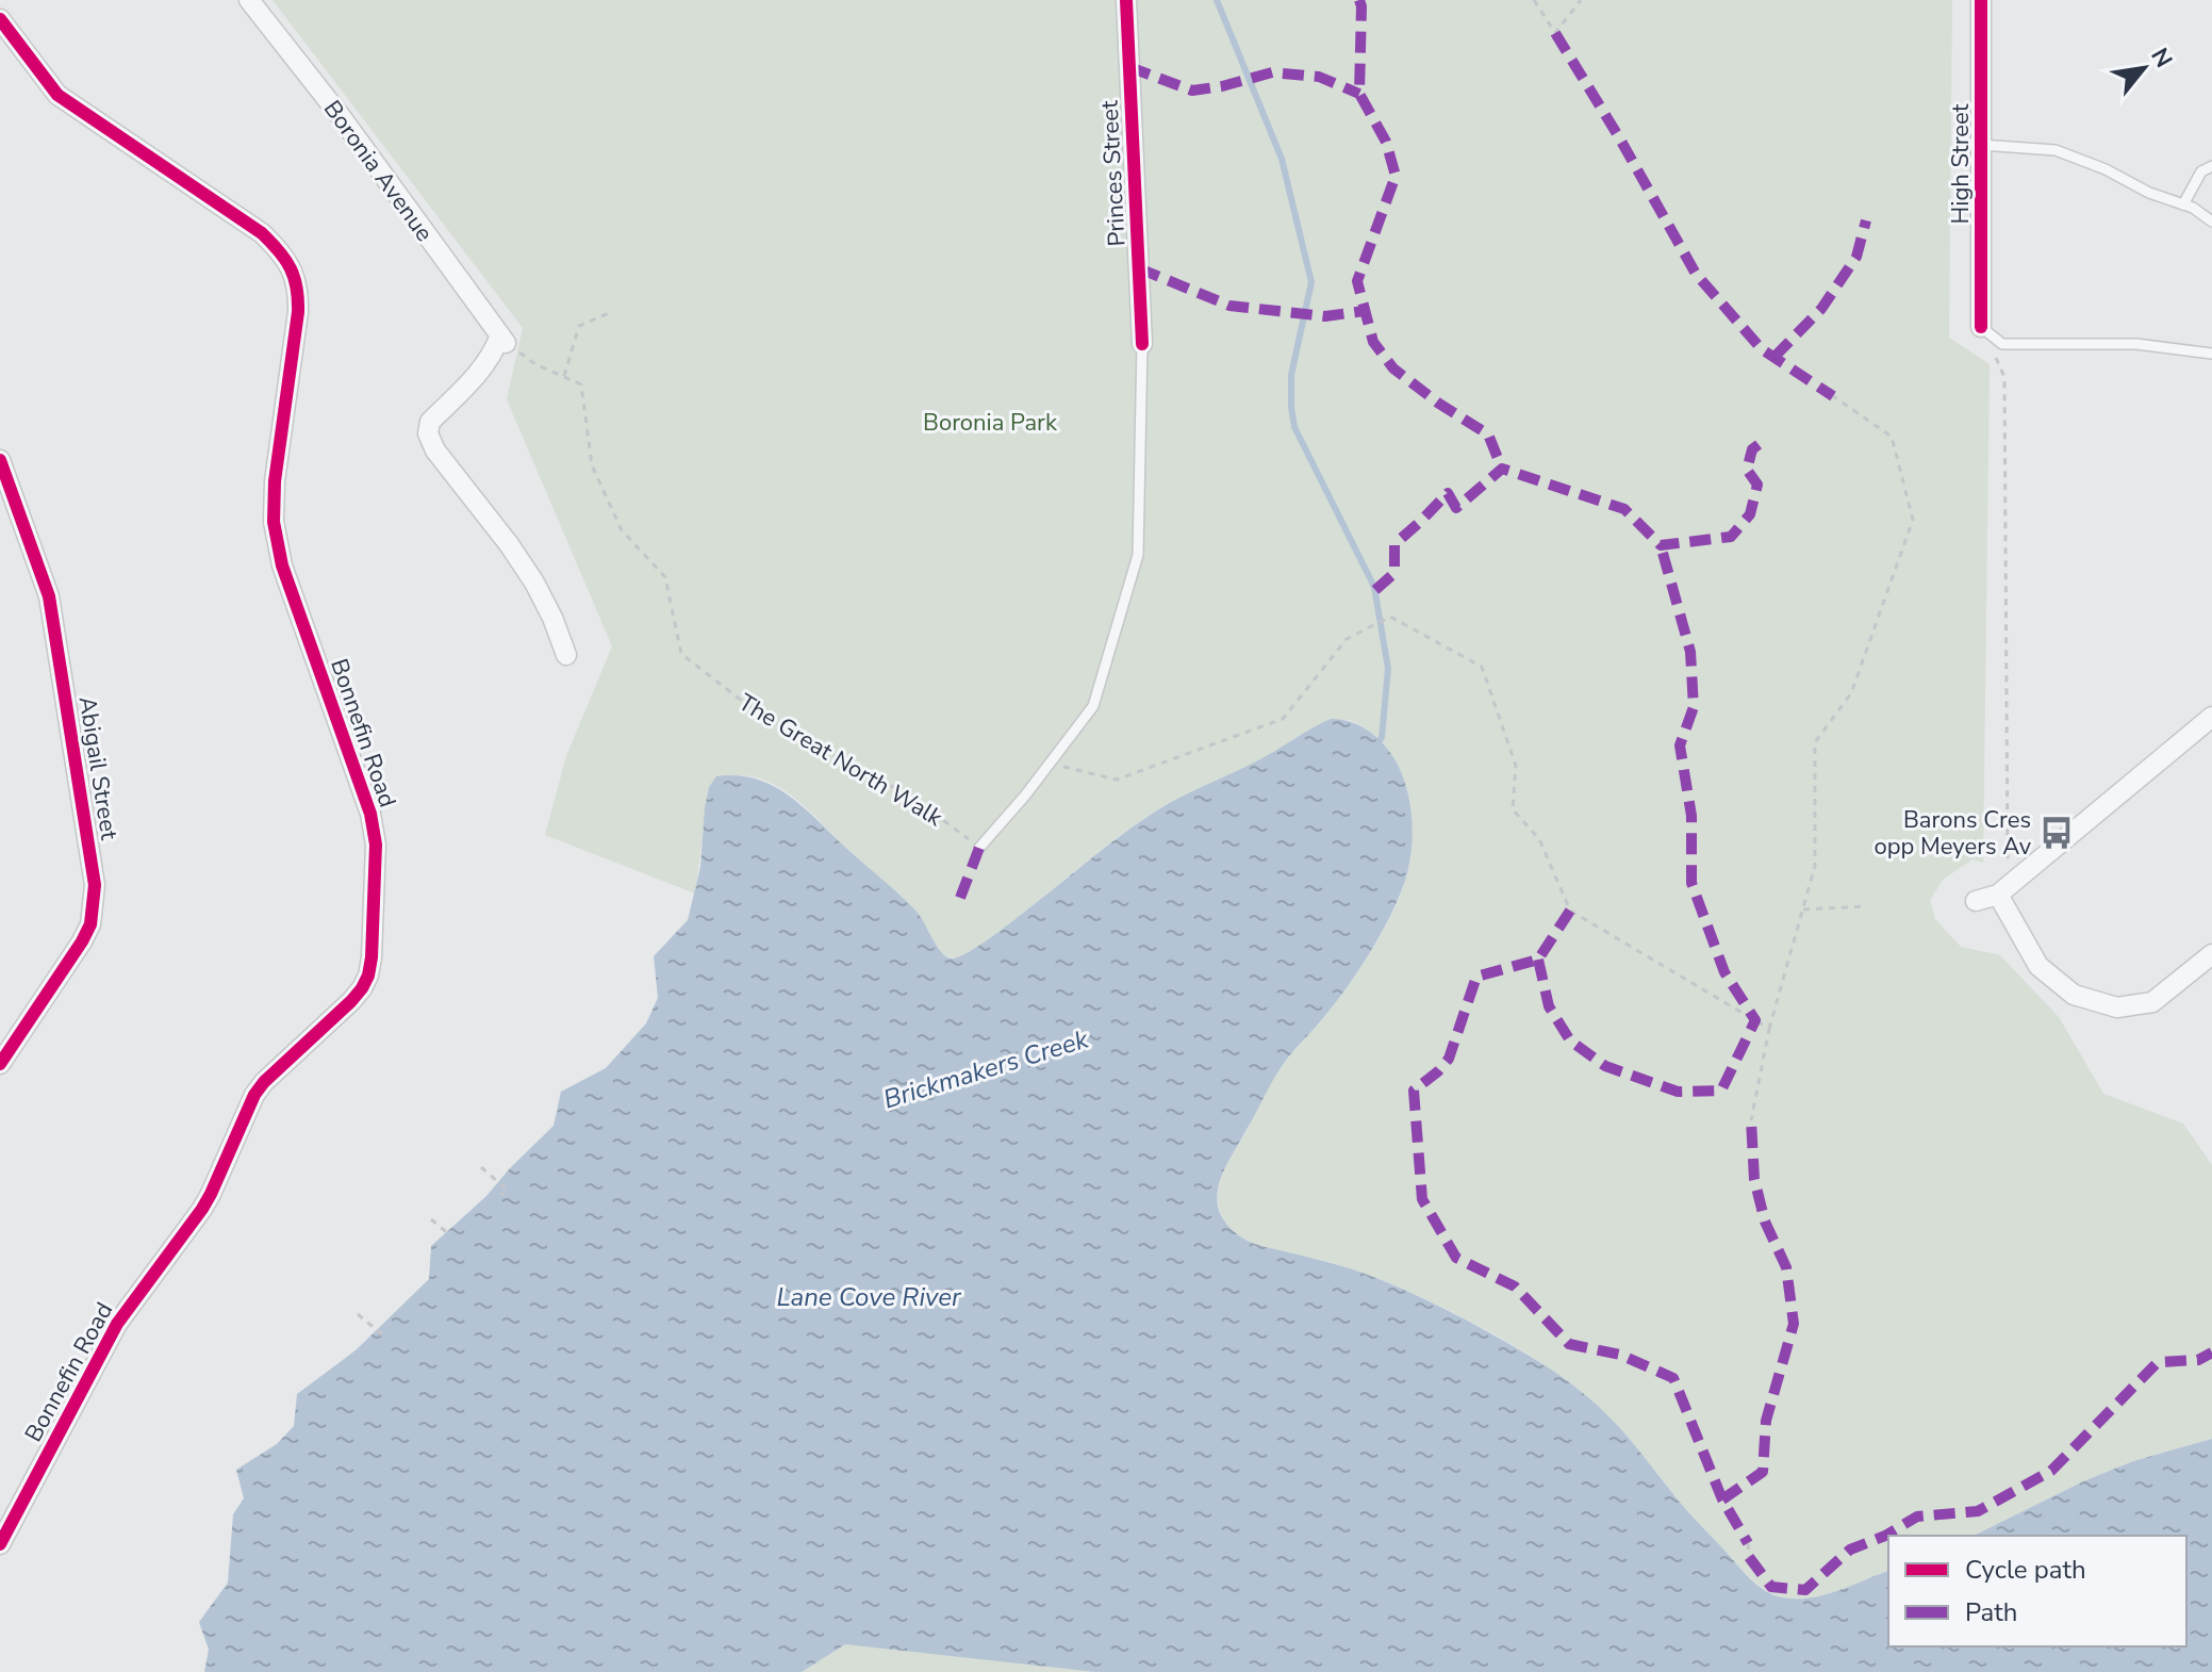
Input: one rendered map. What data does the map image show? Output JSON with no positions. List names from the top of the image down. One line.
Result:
{"streets":{"street":["High Street","Boronia Avenue","Princes Street","Bonnefin Road","Abigail Street"],"path":["The Great North Walk"]},"crossings":[["Princes Street","The Great North Walk"]],"water":["Brickmakers Creek","Lane Cove River"],"parks":["Boronia Park"],"places":{"bus stop":["Barons Cres opp Meyers Av"]},"legend":["Cycle path","Path"],"north":"top right"}
